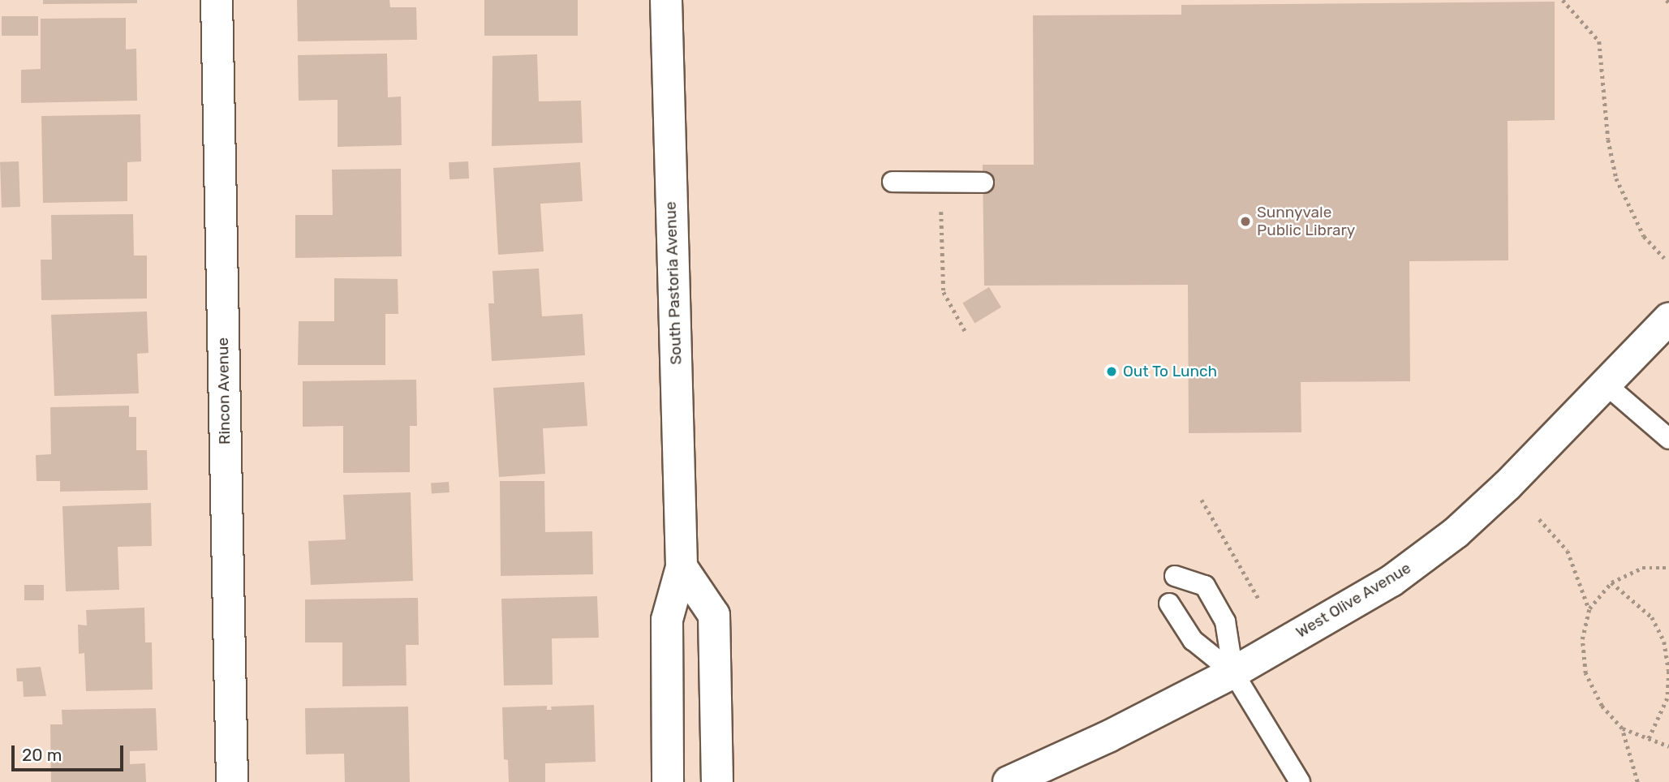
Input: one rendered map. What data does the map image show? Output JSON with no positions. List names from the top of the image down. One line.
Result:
{"streets":{"street":["South Pastoria Avenue","Rincon Avenue","West Olive Avenue"]},"places":["Sunnyvale Public Library","Out To Lunch"],"scale_bar":"20 m"}
